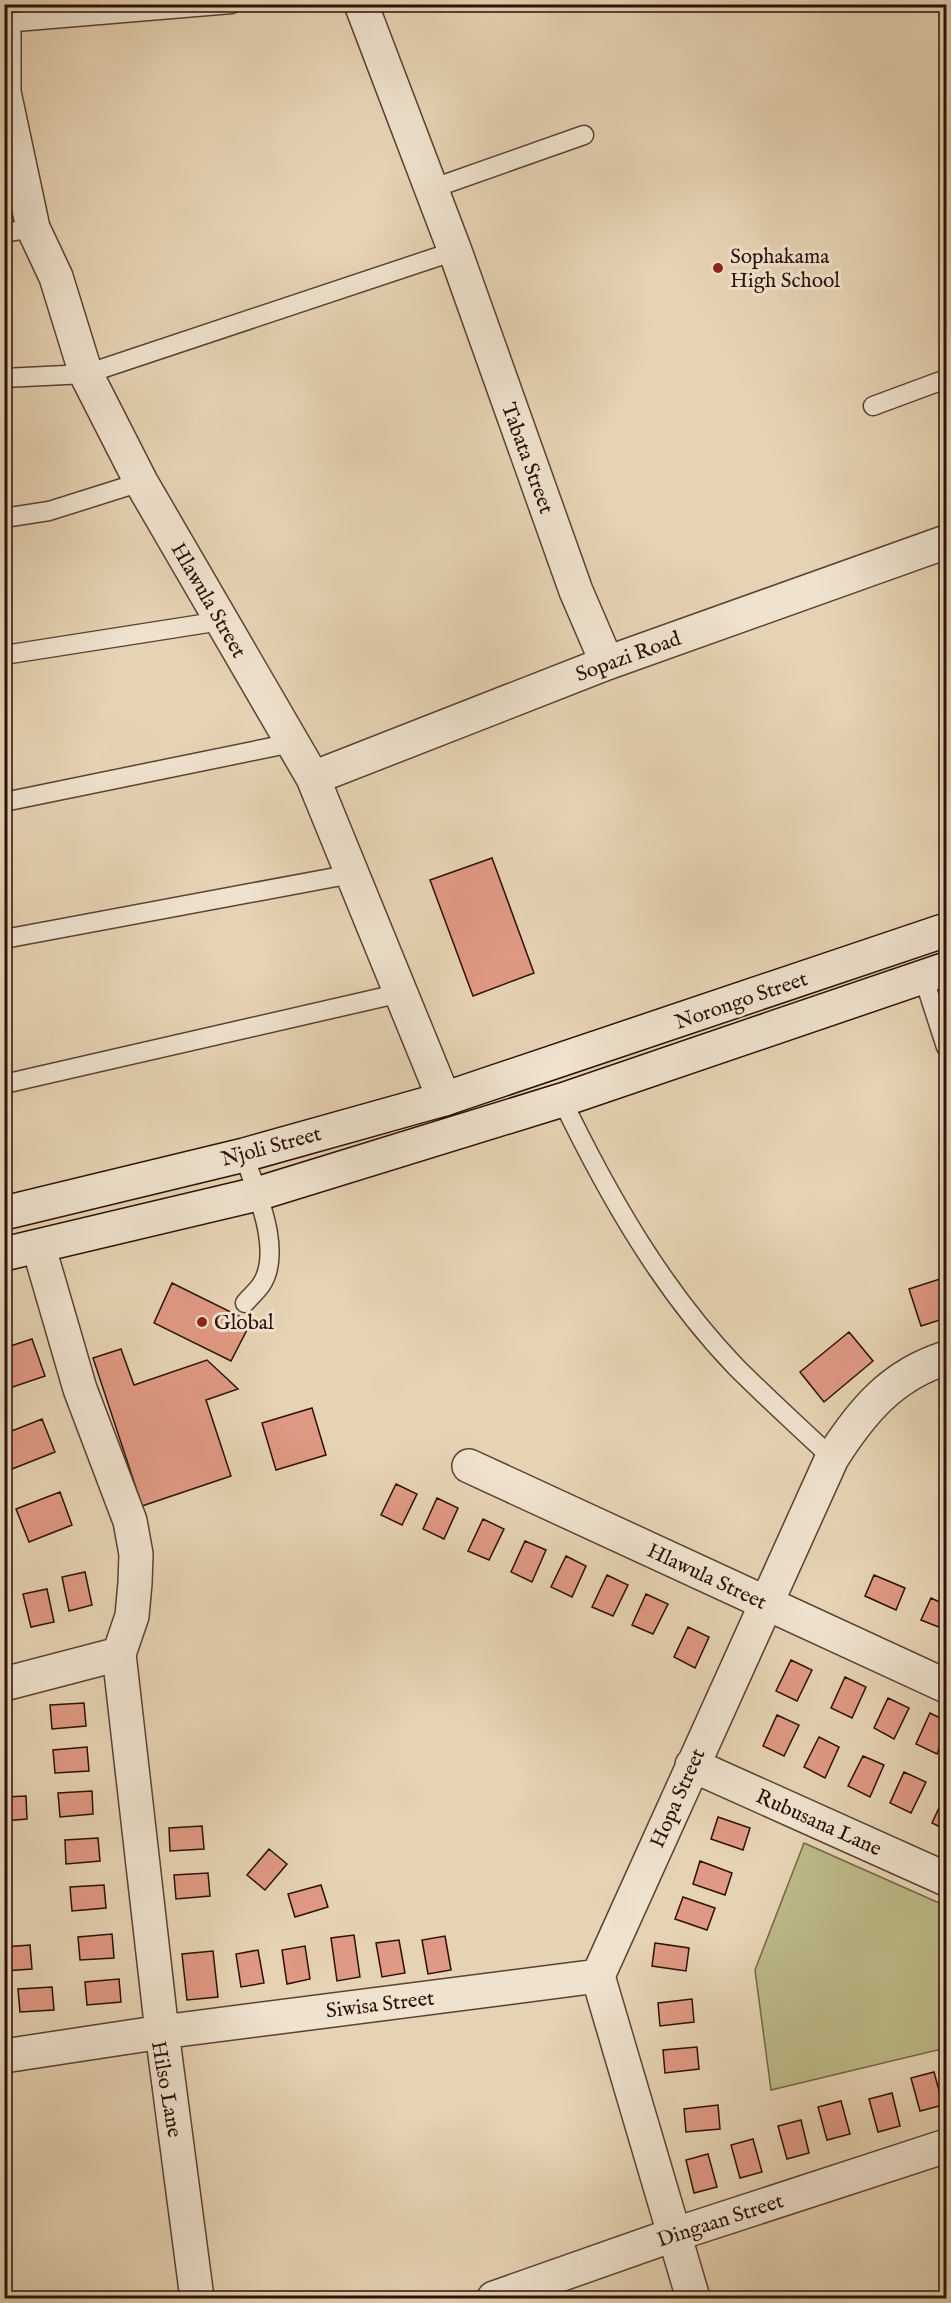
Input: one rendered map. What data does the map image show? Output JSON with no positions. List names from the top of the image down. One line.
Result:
{"streets":{"street":["Tabata Street","Hlawula Street","Sopazi Road","Norongo Street","Njoli Street","Hopa Street","Rubusana Lane","Siwisa Street","Hilso Lane","Dingaan Street"]},"crossings":[["Tabata Street","Sopazi Road"],["Hlawula Street","Sopazi Road"],["Hlawula Street","Njoli Street"],["Hlawula Street","Hopa Street"],["Norongo Street","Njoli Street"],["Hopa Street","Rubusana Lane"],["Hopa Street","Siwisa Street"],["Siwisa Street","Hilso Lane"]],"places":["Sophakama High School","Global"]}
